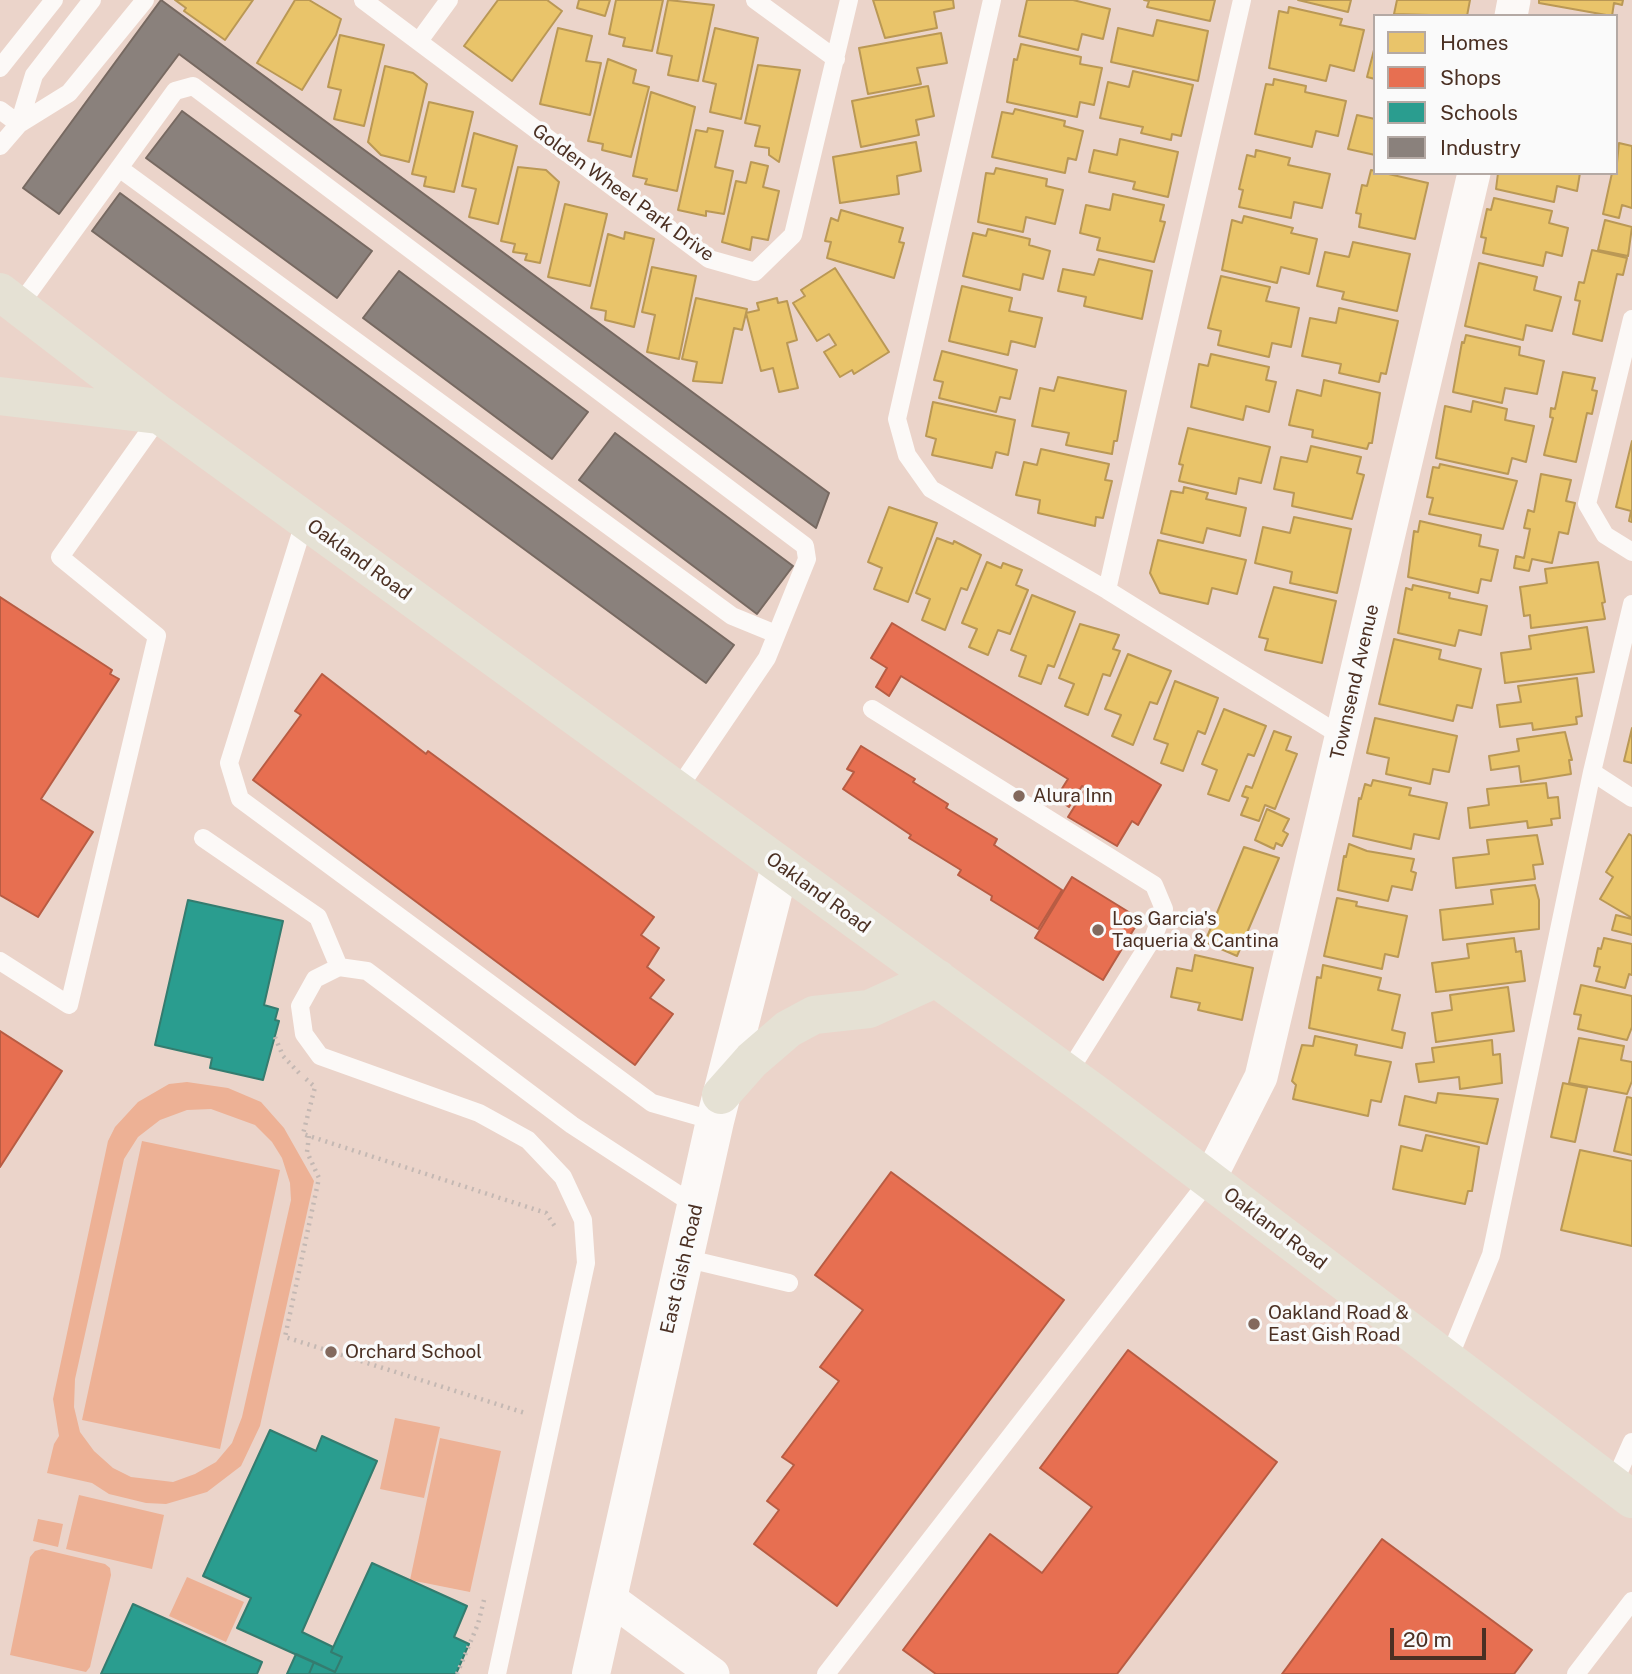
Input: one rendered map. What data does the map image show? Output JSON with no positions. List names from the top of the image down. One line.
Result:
{"streets":{"main road":["Oakland Road","East Gish Road"],"street":["Townsend Avenue"],"lane":["Golden Wheel Park Drive"]},"crossings":[["Oakland Road","Townsend Avenue"],["Oakland Road","East Gish Road"]],"places":["Alura Inn","Los Garcia's Taqueria & Cantina","Oakland Road & East Gish Road","Orchard School"],"legend":["Homes","Shops","Schools","Industry"],"scale_bar":"20 m"}
